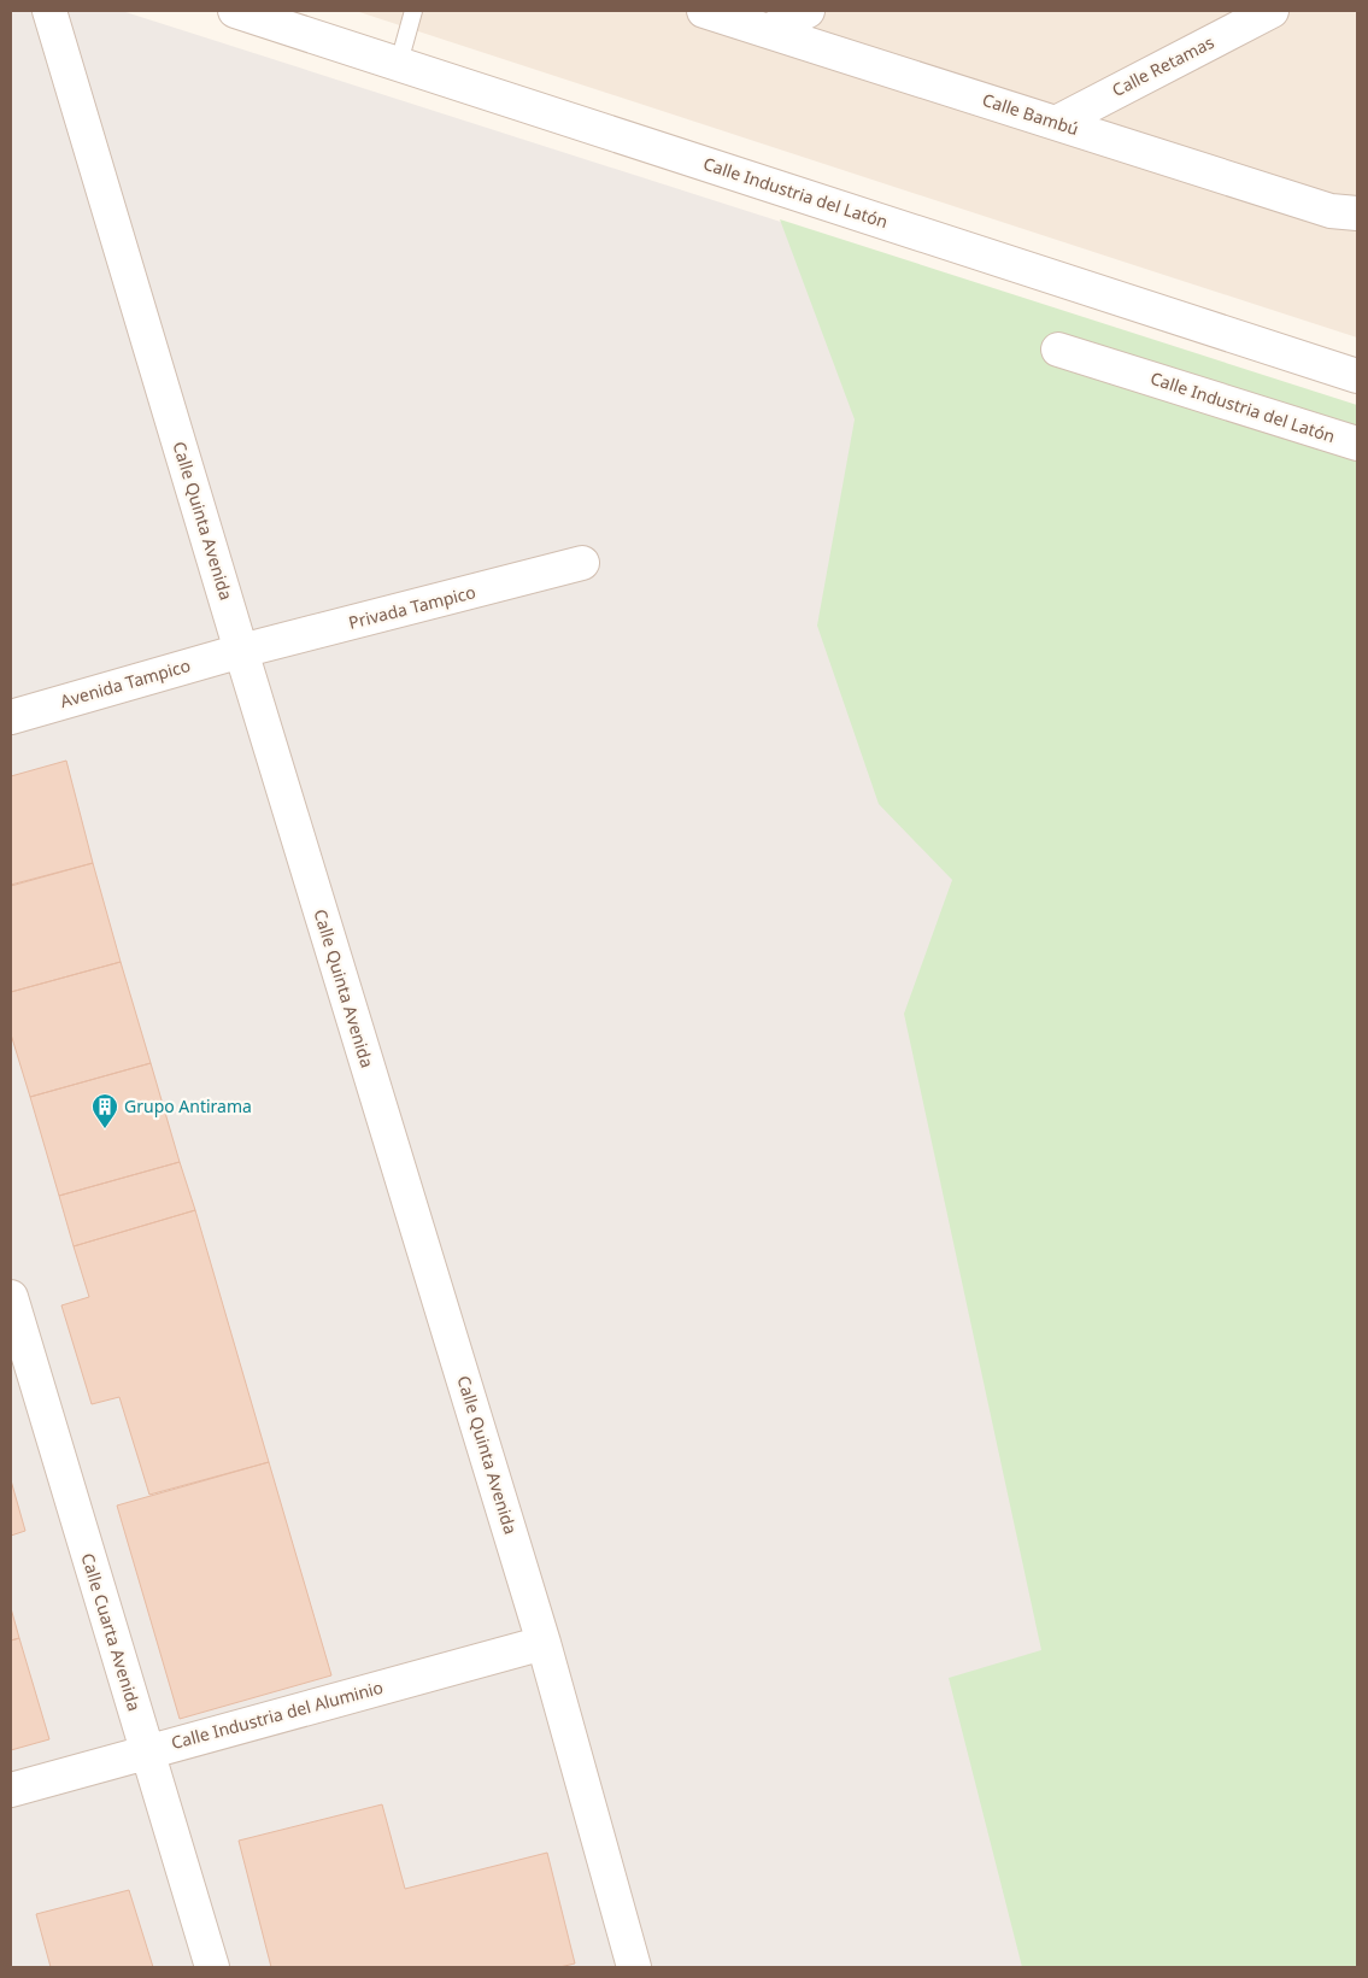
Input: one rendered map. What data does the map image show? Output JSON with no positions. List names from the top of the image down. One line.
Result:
{"streets":{"street":["Calle Retamas","Calle Bambú","Calle Industria del Latón","Calle Quinta Avenida","Privada Tampico","Avenida Tampico","Calle Cuarta Avenida","Calle Industria del Aluminio"]},"crossings":[["Calle Retamas","Calle Bambú"],["Calle Quinta Avenida","Privada Tampico"],["Calle Quinta Avenida","Avenida Tampico"],["Calle Quinta Avenida","Calle Industria del Aluminio"],["Privada Tampico","Avenida Tampico"],["Calle Cuarta Avenida","Calle Industria del Aluminio"]],"places":{"building":["Grupo Antirama"]}}
